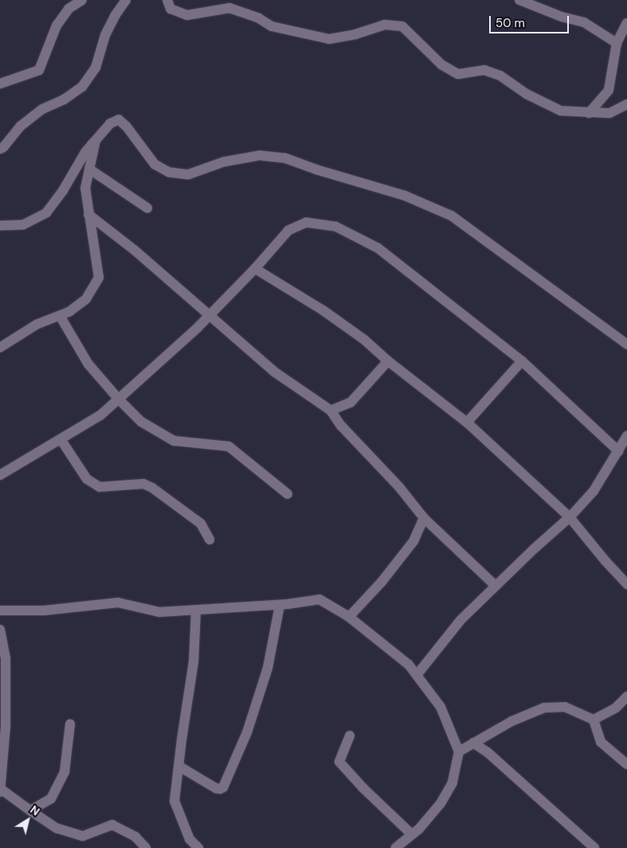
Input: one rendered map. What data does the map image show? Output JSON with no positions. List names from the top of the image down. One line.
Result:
{"scale_bar":"50 m","north":"top right"}
